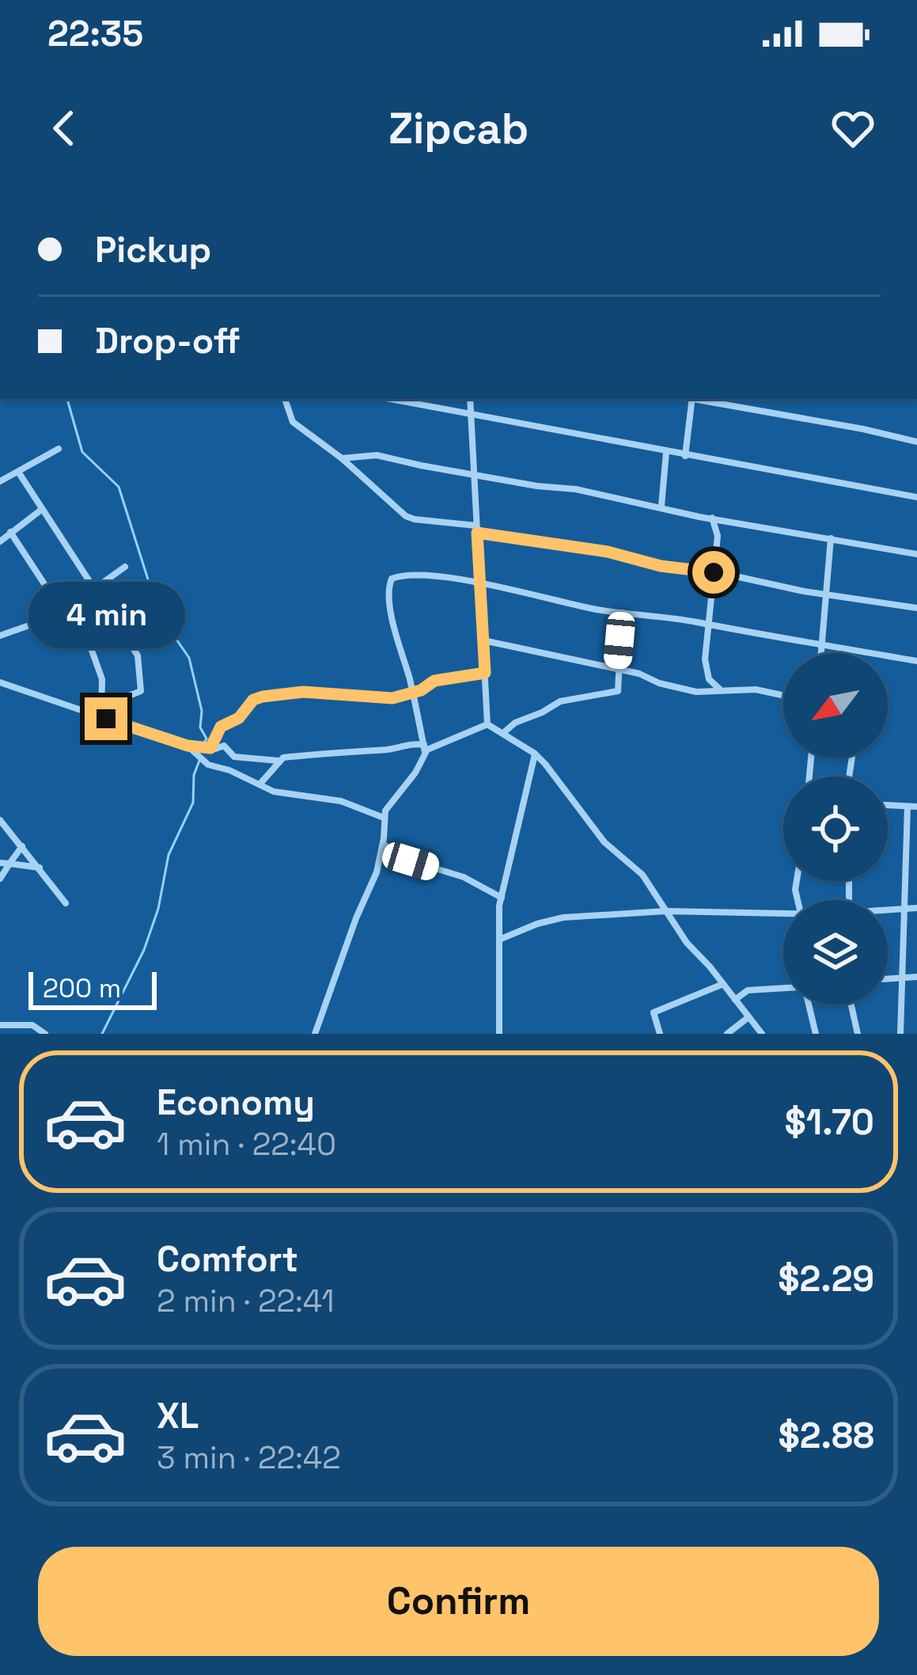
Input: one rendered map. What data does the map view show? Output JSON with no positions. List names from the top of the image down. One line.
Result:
{"scale_bar":"200 m","north":"bottom left","page":{"status":"22:35","header":"Zipcab","banner":["Pickup","Drop-off"],"bubble":"4 min","scale":"200 m","list":[{"name":"Economy","note":"1 min · 22:40","value":"$1.70"},{"name":"Comfort","note":"2 min · 22:41","value":"$2.29"},{"name":"XL","note":"3 min · 22:42","value":"$2.88"}],"buttons":"Confirm"}}
